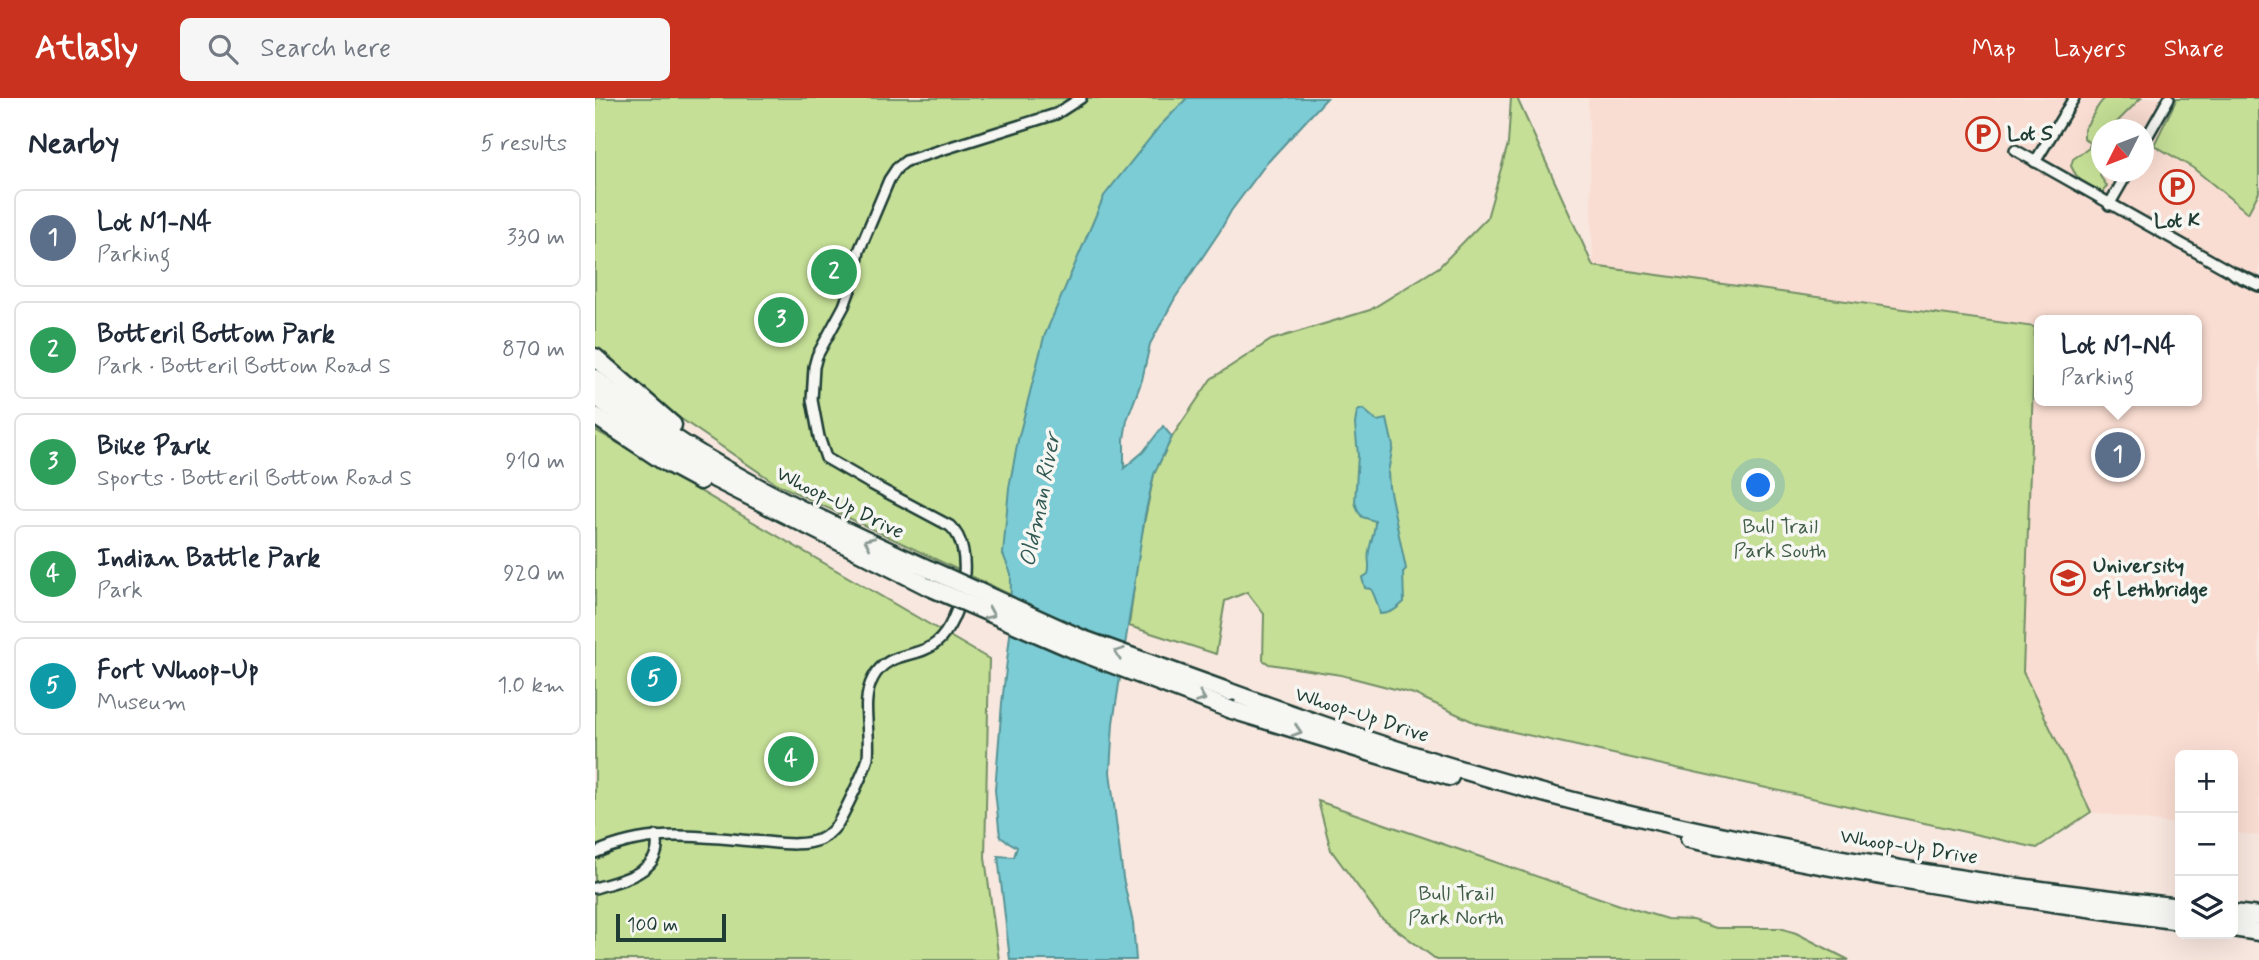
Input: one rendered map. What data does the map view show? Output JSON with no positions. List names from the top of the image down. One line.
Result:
{"streets":{"highway":["Whoop-Up Drive"]},"water":["Oldman River"],"parks":["Bull Trail Park South","Bull Trail Park North"],"places":{"parking":["Lot S","Lot K"],"school or university":["University of Lethbridge"]},"scale_bar":"100 m","north":"bottom left","page":{"header":"Atlasly","search":"Search here","nav":["Map","Layers","Share"],"heading":["Nearby","5 results"],"list":[{"mark":"1","name":"Lot N1-N4","note":"Parking","value":"330 m"},{"mark":"2","name":"Botteril Bottom Park","note":"Park · Botteril Bottom Road S","value":"870 m"},{"mark":"3","name":"Bike Park","note":"Sports · Botteril Bottom Road S","value":"910 m"},{"mark":"4","name":"Indian Battle Park","note":"Park","value":"920 m"},{"mark":"5","name":"Fort Whoop-Up","note":"Museum","value":"1.0 km"}],"pins":["2","3","1","5","4"],"popup":["Lot N1-N4","Parking"],"map_buttons":["+","−"],"scale":"100 m"}}
